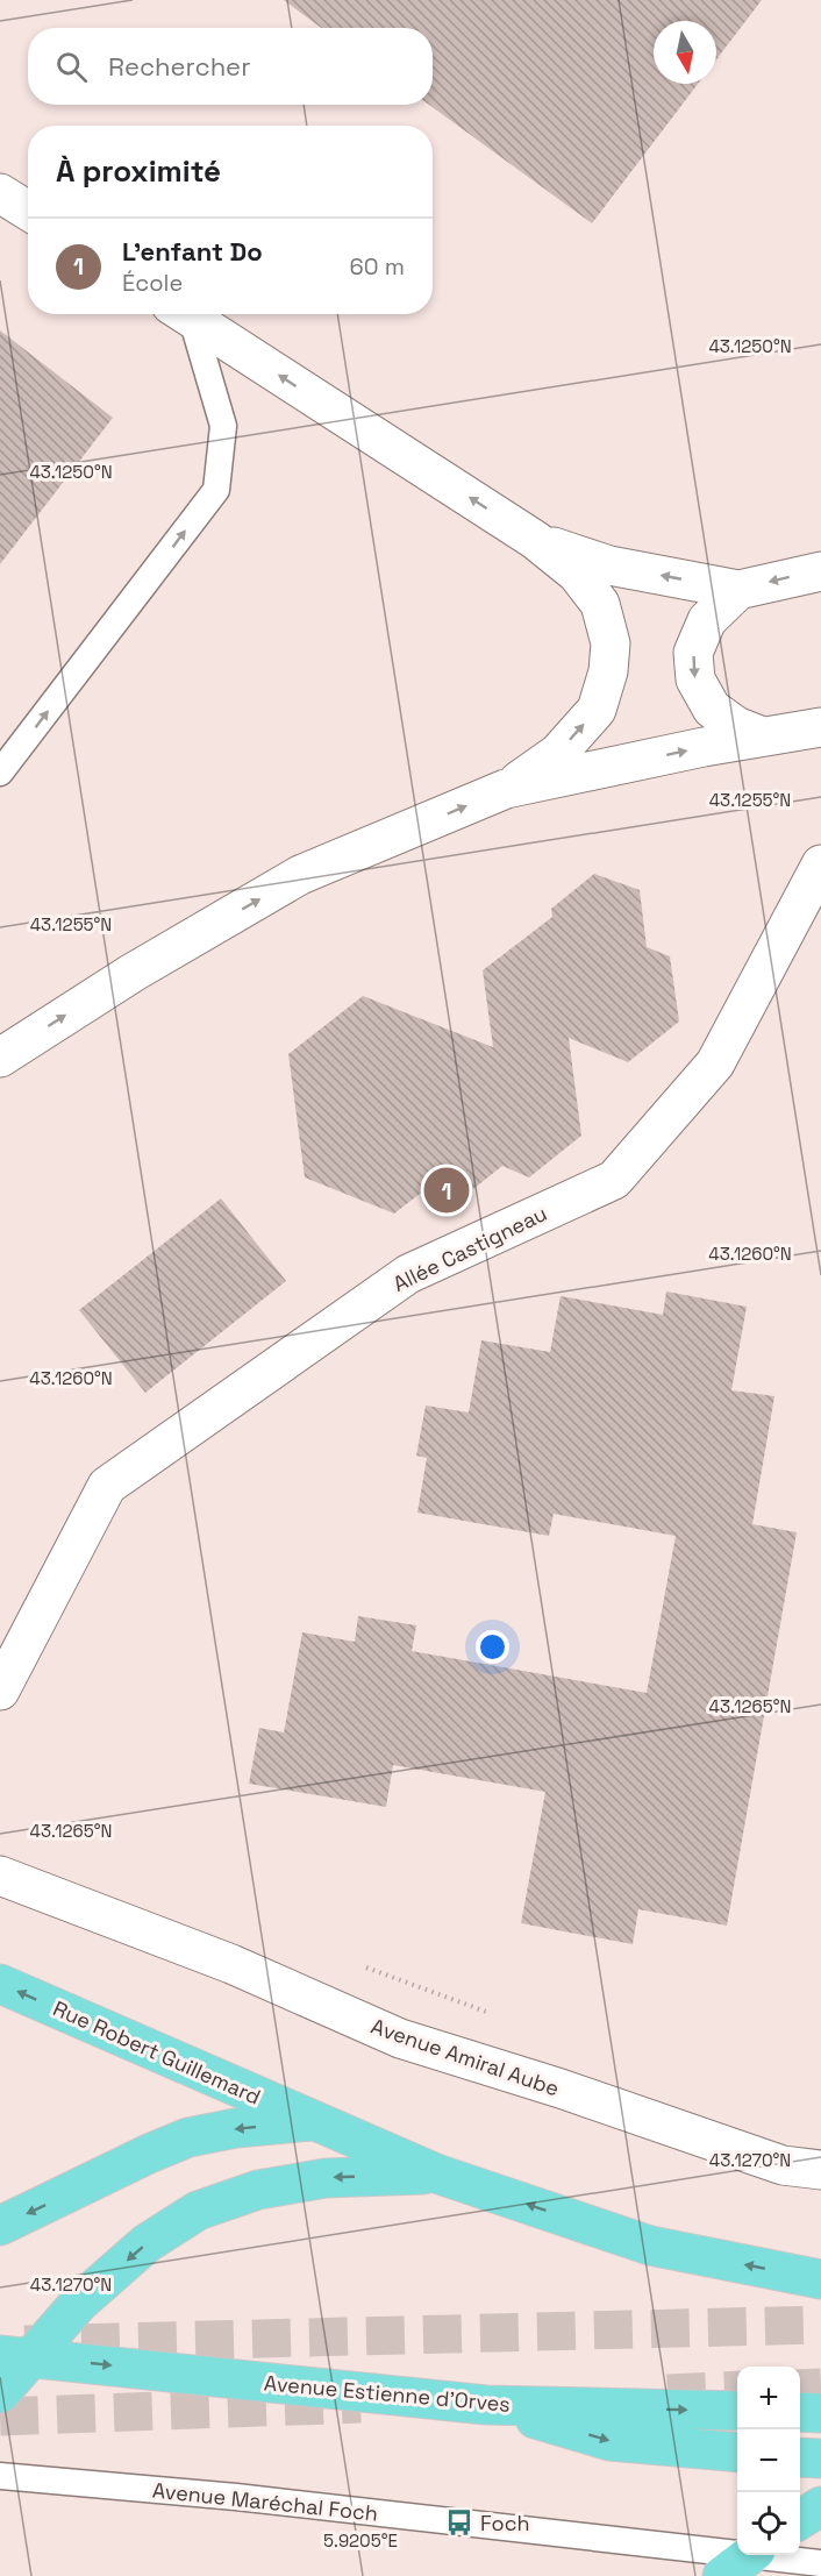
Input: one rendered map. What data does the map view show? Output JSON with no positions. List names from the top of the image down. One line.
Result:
{"streets":{"main road":["Rue Robert Guillemard","Avenue Estienne d'Orves"],"street":["Allée Castigneau","Avenue Amiral Aube"],"lane":["Avenue Maréchal Foch"]},"one_way":["Rue Robert Guillemard"],"places":{"bus stop":["Foch"]},"north":"bottom","page":{"search":"Rechercher","heading":"À proximité","list":[{"mark":"1","name":"L'enfant Do","note":"École","value":"60 m"}],"pins":"1","map_buttons":["+","−"]},"coordinates":["43.1250°N","43.1255°N","43.1260°N","43.1265°N","43.1270°N","5.9205°E"]}
